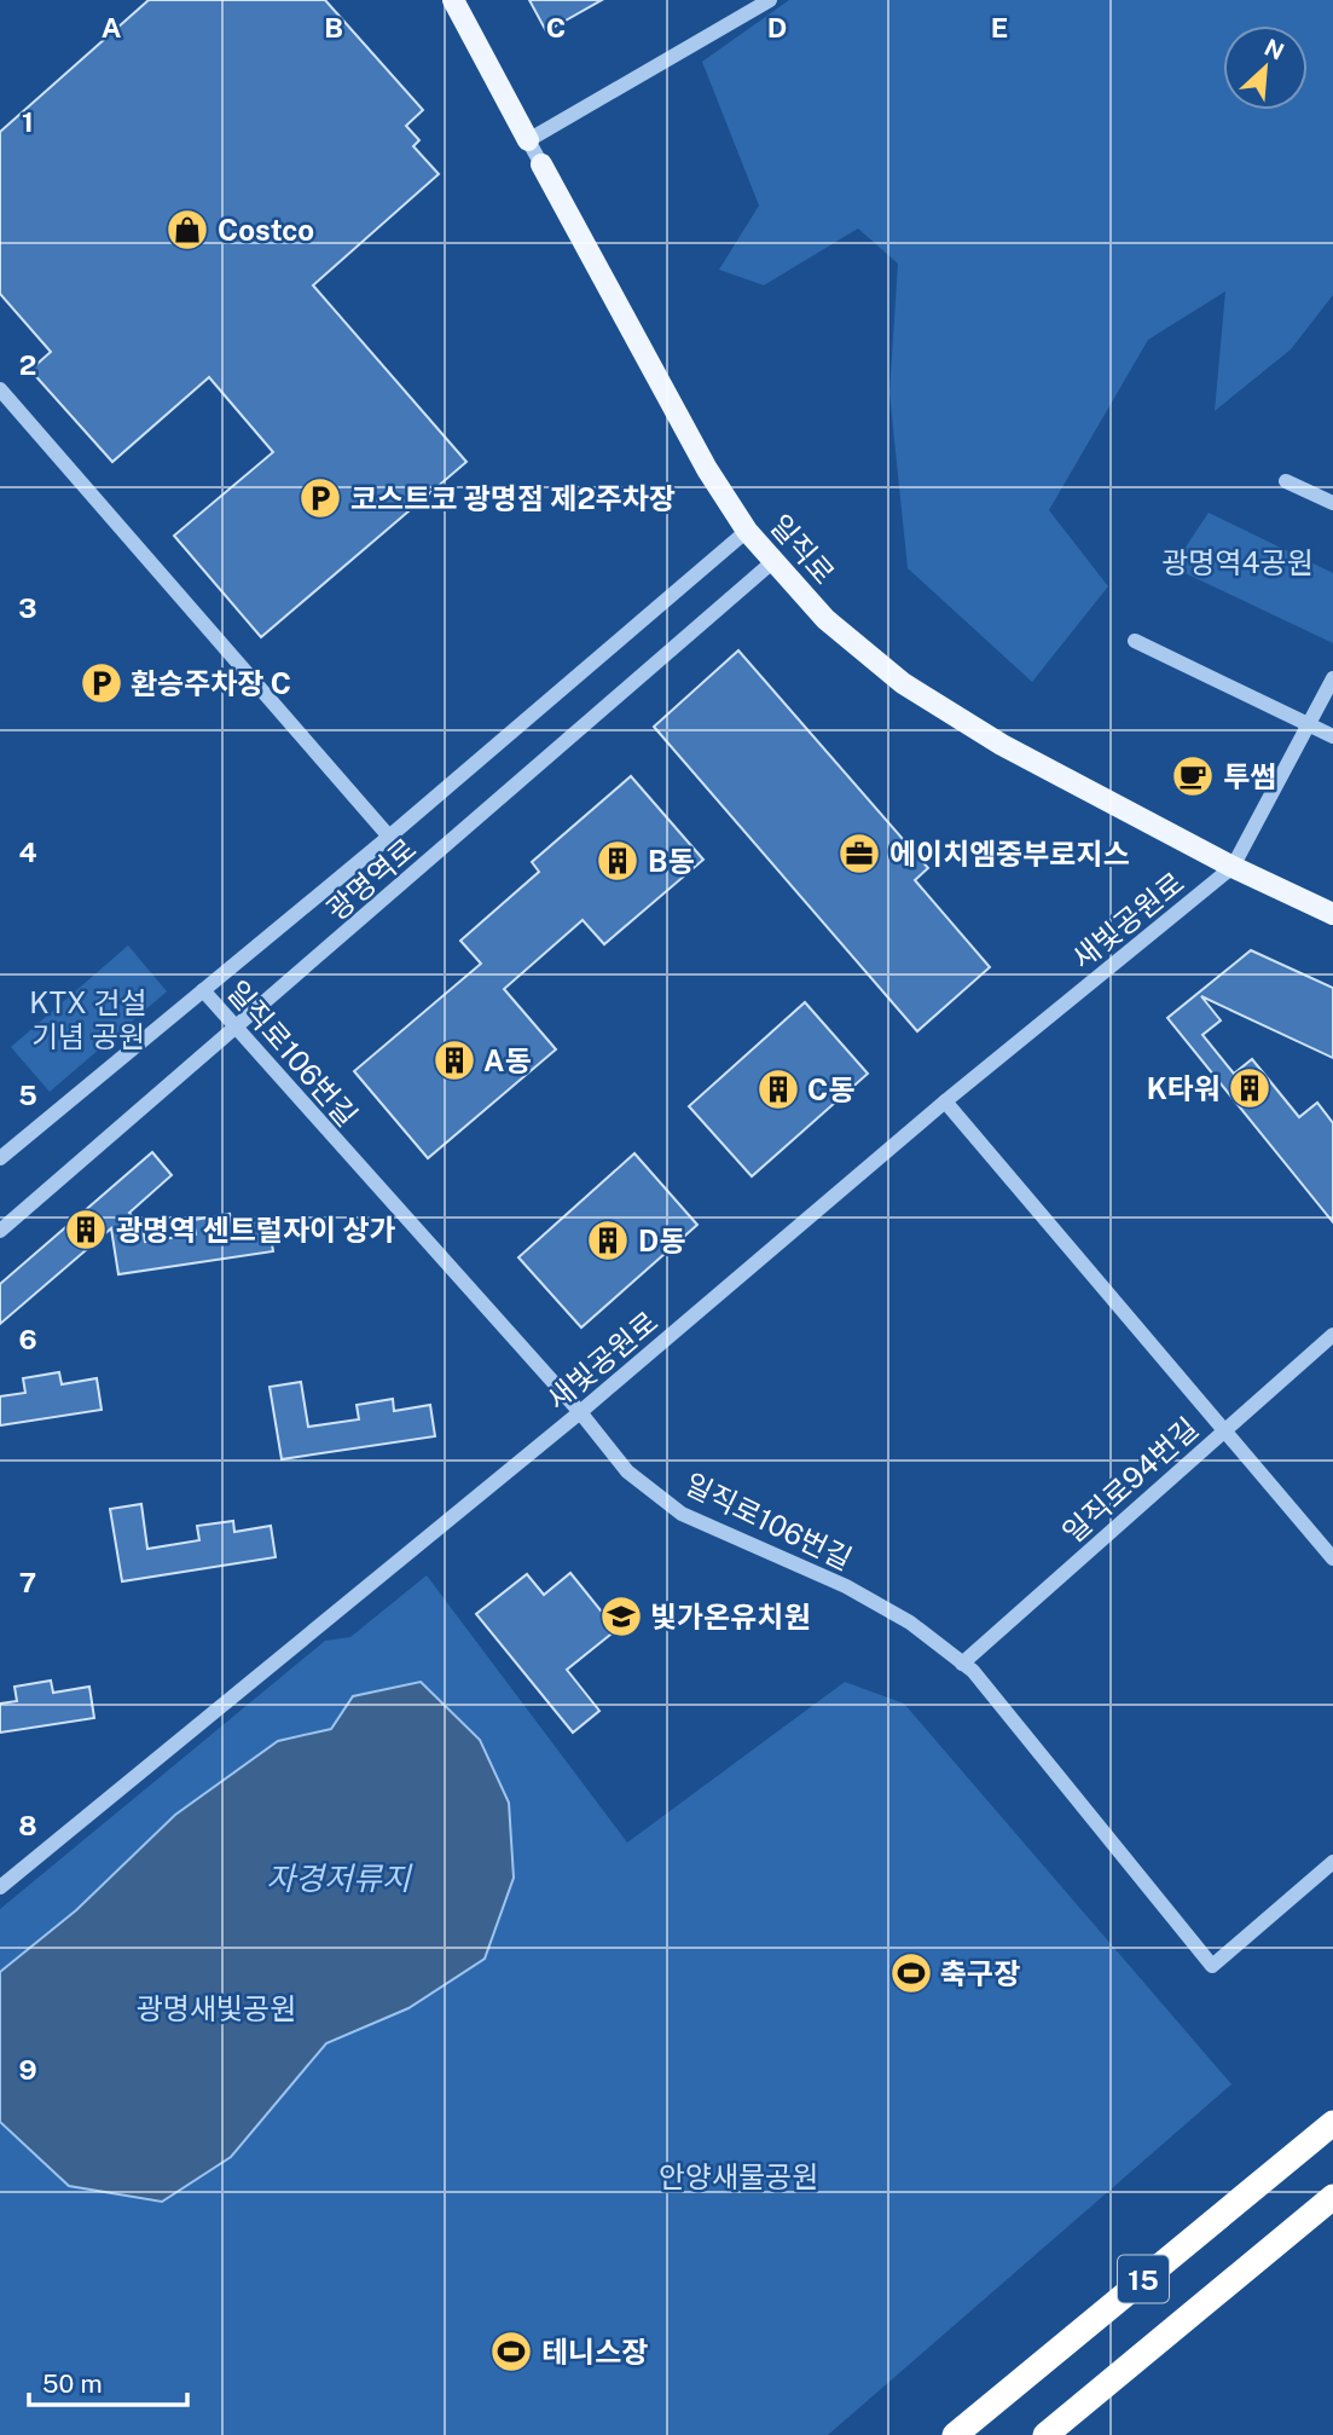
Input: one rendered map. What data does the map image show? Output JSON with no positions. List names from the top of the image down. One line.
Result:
{"streets":{"highway":["15"],"main road":["일직로"],"street":["광명역로","새빛공원로","일직로106번길","일직로94번길"]},"crossings":[["일직로","광명역로"],["일직로","새빛공원로"],["광명역로","일직로106번길"],["새빛공원로","일직로106번길"],["일직로106번길","일직로94번길"]],"water":["자경저류지"],"parks":["광명역4공원","KTX 건설 기념 공원","광명새빛공원","안양새물공원"],"places":{"shop":["Costco"],"parking":["코스트코 광명점 제2주차장","환승주차장 C"],"cafe":["투썸"],"office":["에이치엠중부로지스"],"building":["B동","A동","K타워","C동","광명역 센트럴자이 상가","D동"],"school or university":["빛가온유치원"],"sports":["축구장","테니스장"]},"scale_bar":"50 m","north":"top right","grid":{"columns":["A","B","C","D","E"],"rows":["1","2","3","4","5","6","7","8","9"]}}
